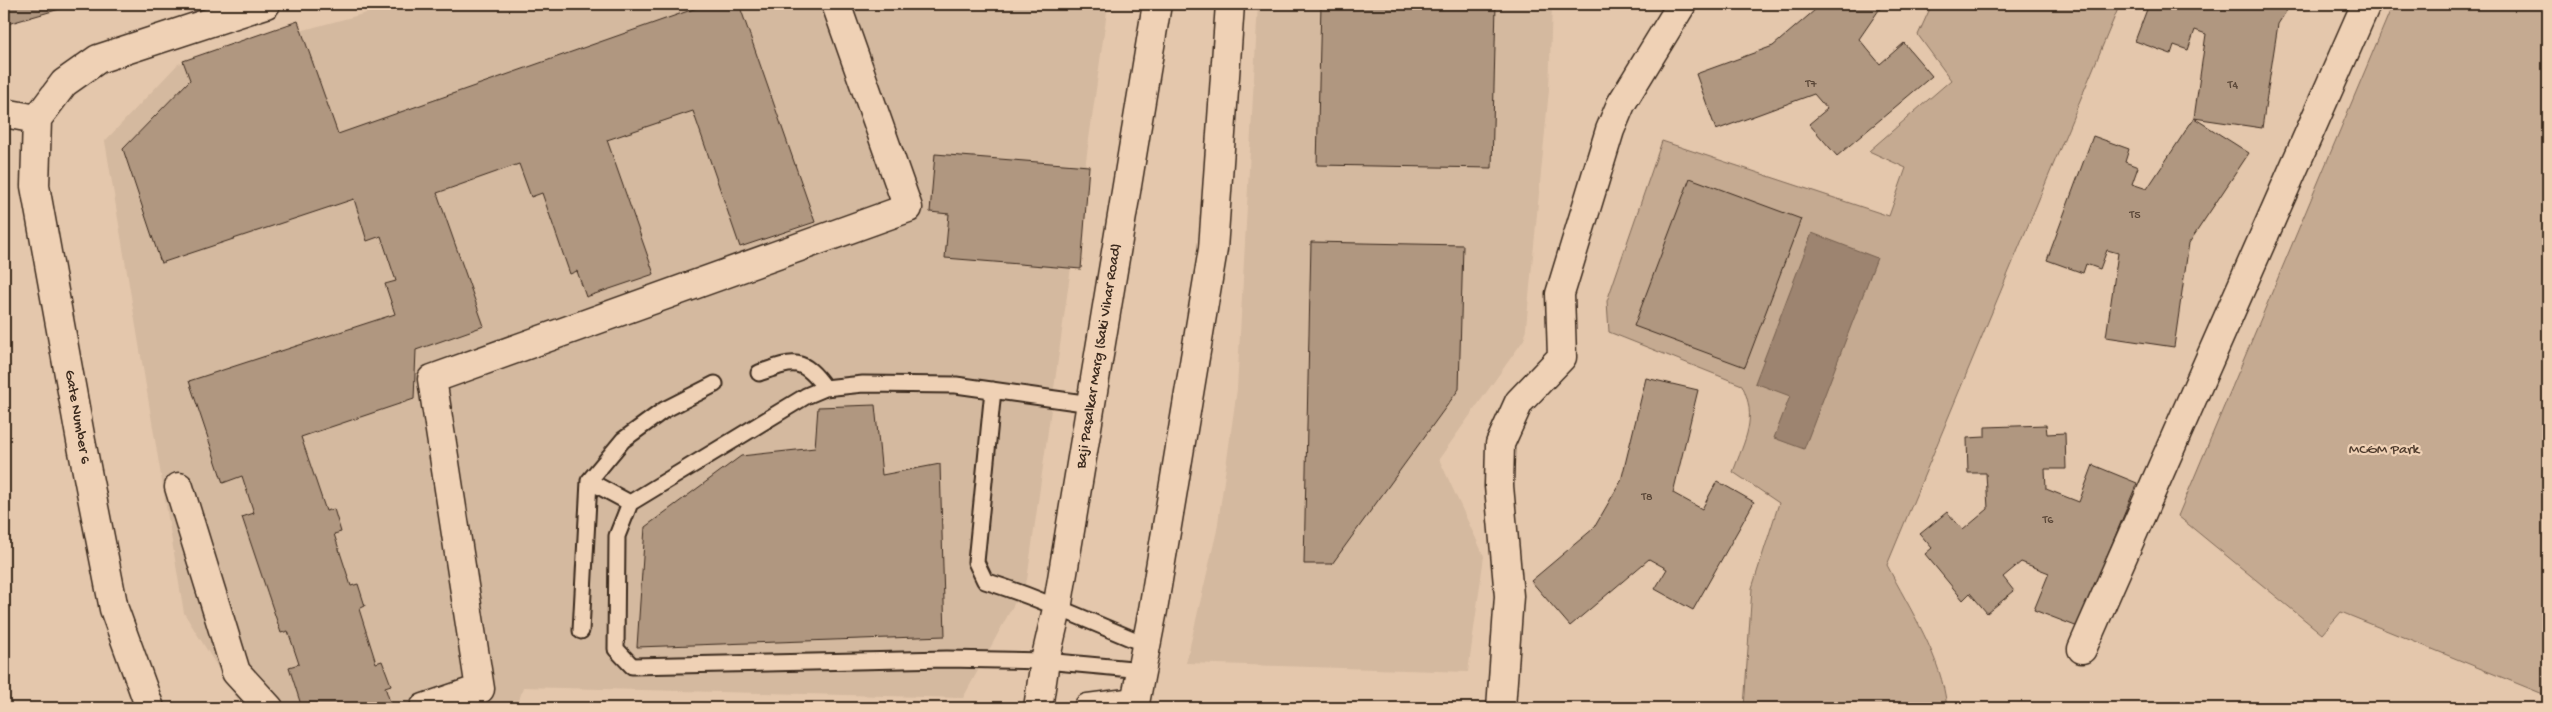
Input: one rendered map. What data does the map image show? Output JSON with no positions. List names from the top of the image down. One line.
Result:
{"streets":{"street":["Baji Pasalkar Marg (Saki Vihar Road)","Gate Number 6"]},"parks":["MCGM Park"],"house_numbers":["T7","T4","T5","T8","T6"]}
